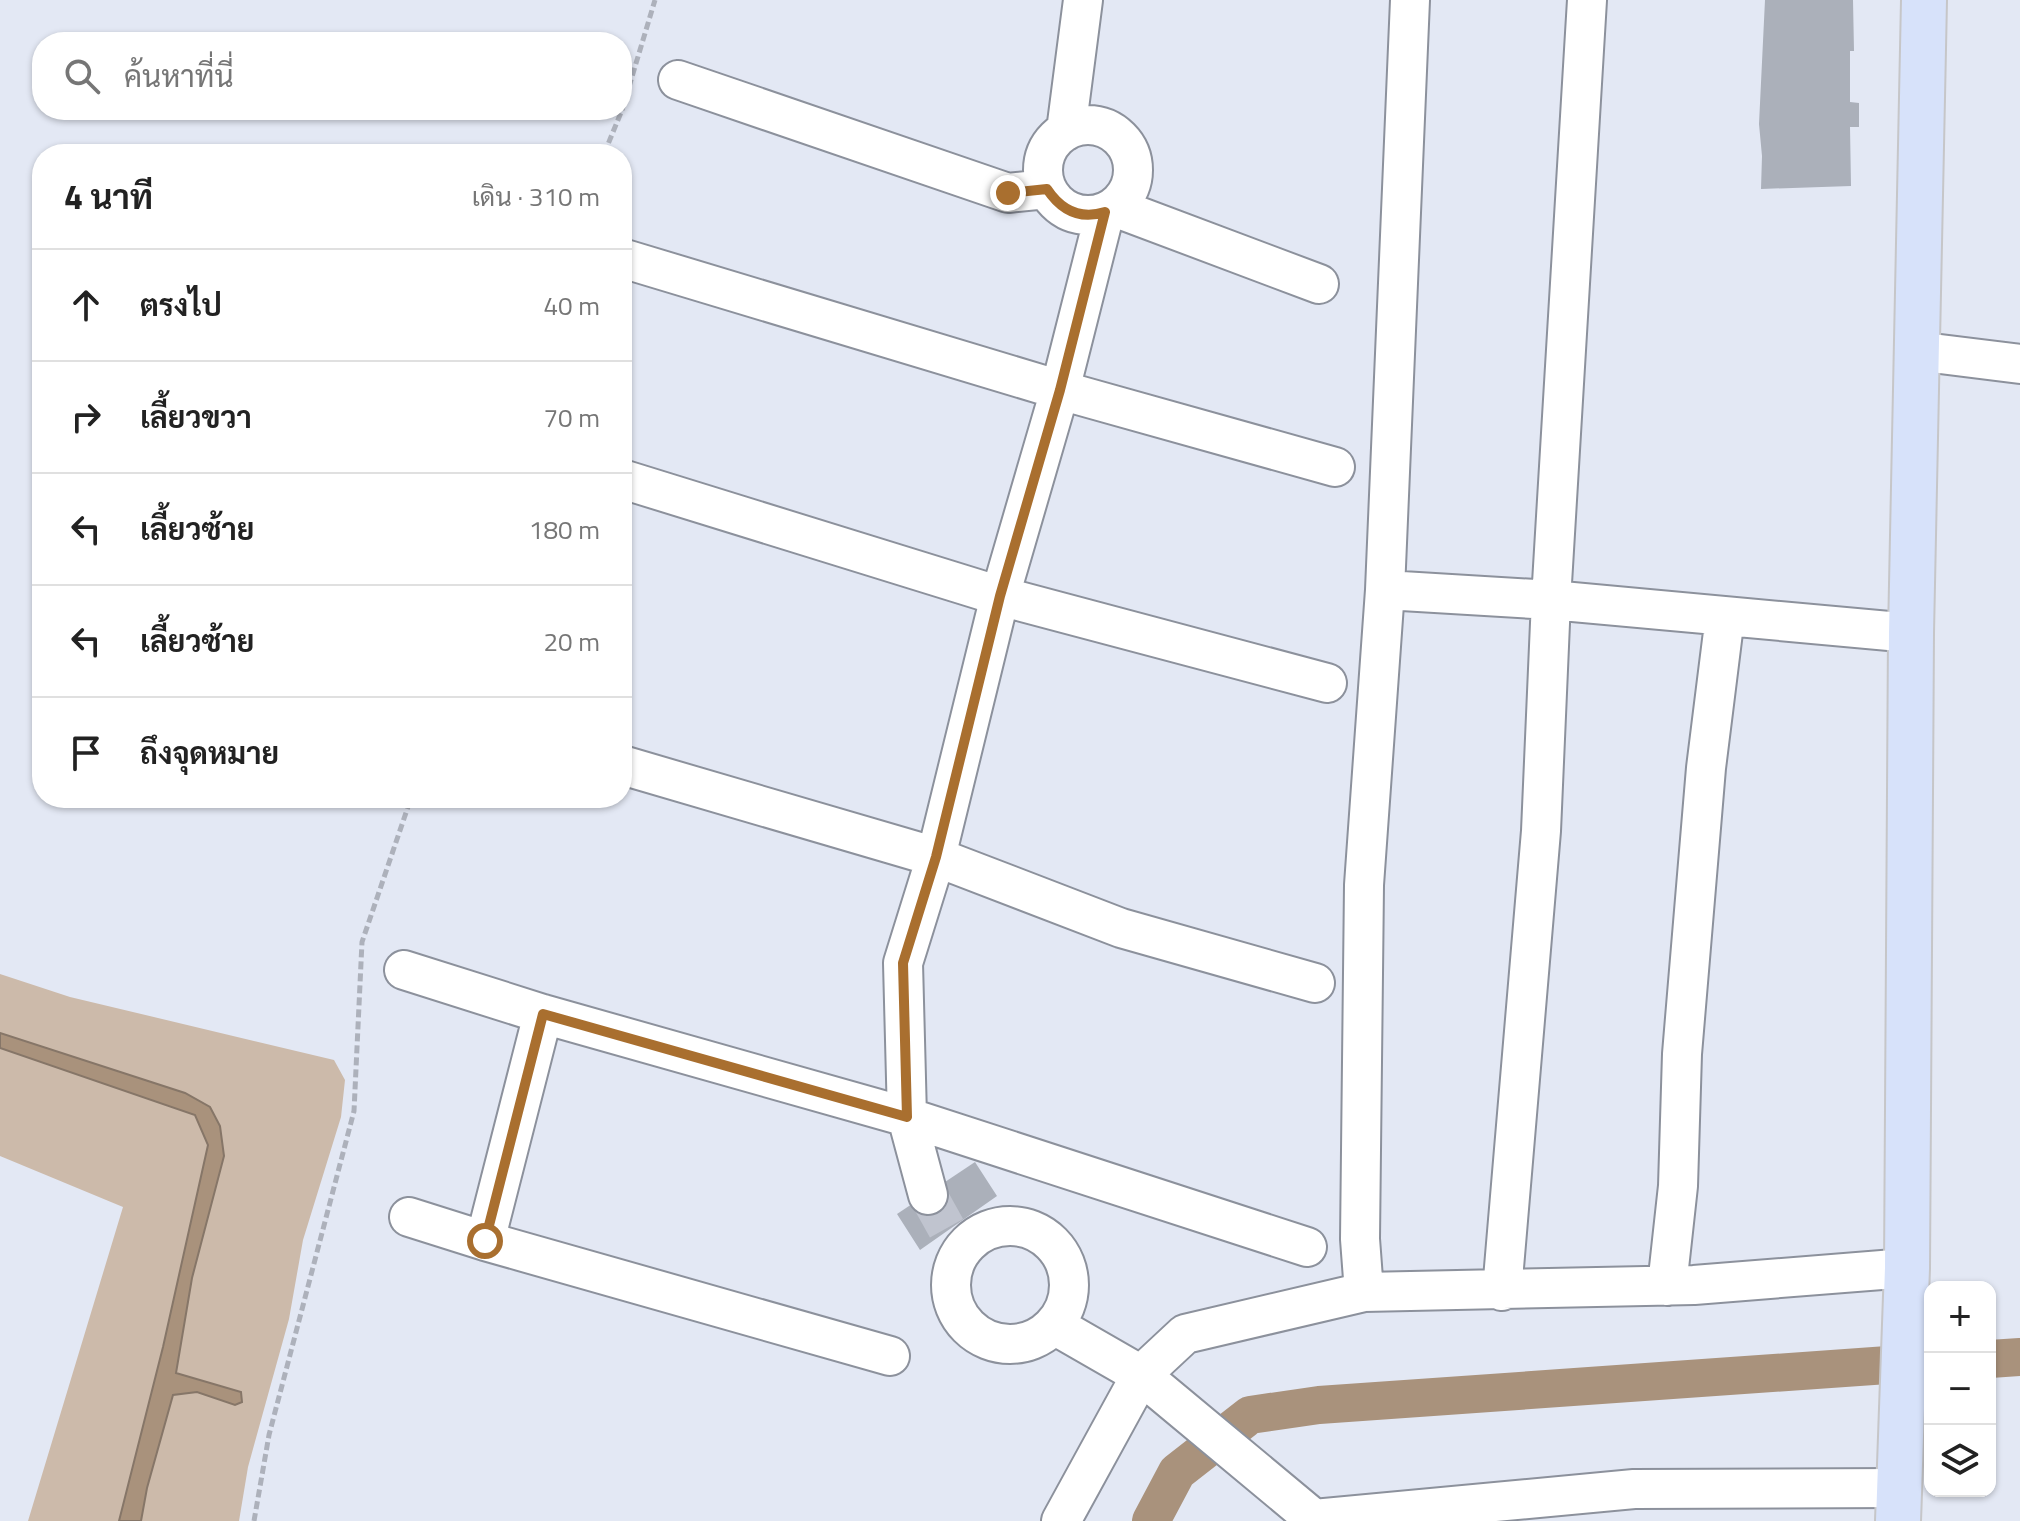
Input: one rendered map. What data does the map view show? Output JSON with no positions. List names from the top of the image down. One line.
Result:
{"page":{"search":"ค้นหาที่นี่","heading":["4 นาที","เดิน · 310 m"],"list":[["ตรงไป","40 m"],["เลี้ยวขวา","70 m"],["เลี้ยวซ้าย","180 m"],["เลี้ยวซ้าย","20 m"],"ถึงจุดหมาย"],"map_buttons":["+","−"]}}
